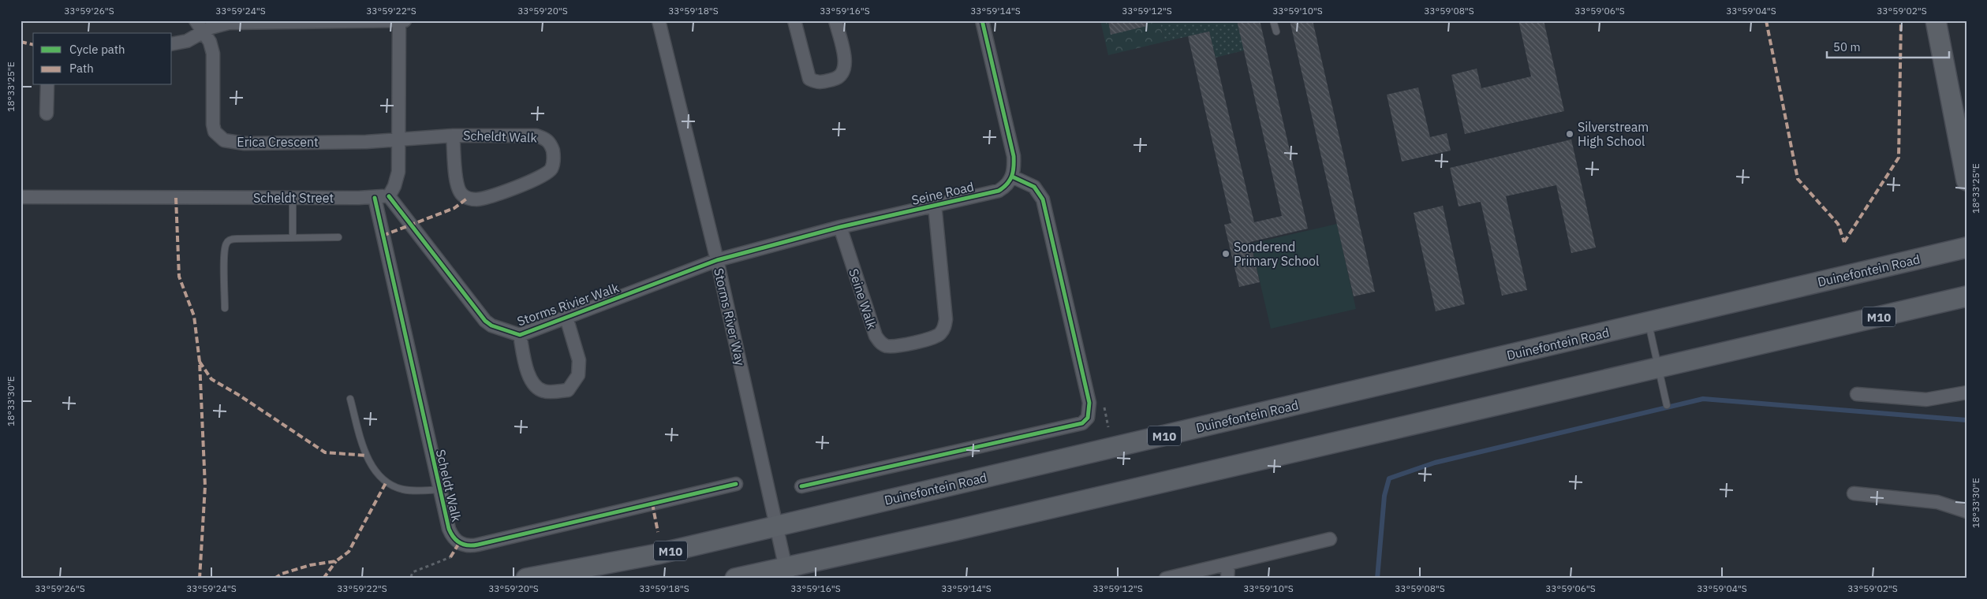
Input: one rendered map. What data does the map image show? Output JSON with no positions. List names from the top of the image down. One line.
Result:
{"streets":{"main road":["Duinefontein Road","M10"],"street":["Scheldt Walk","Erica Crescent","Seine Road","Scheldt Street","Seine Walk","Storms Rivier Walk","Storms River Way"]},"crossings":[["Scheldt Walk","Erica Crescent"],["Scheldt Walk","Scheldt Street"],["Seine Road","Seine Walk"],["Seine Road","Storms Rivier Walk"],["Seine Road","Storms River Way"],["Scheldt Street","Storms Rivier Walk"],["Duinefontein Road","Storms River Way"],["Storms Rivier Walk","Storms River Way"],["Storms River Way","M10"]],"places":["Silverstream High School","Sonderend Primary School"],"legend":["Cycle path","Path"],"scale_bar":"50 m","coordinates":["33°59'26\"S","33°59'24\"S","33°59'22\"S","33°59'20\"S","33°59'18\"S","33°59'16\"S","33°59'14\"S","33°59'12\"S","33°59'10\"S","33°59'08\"S","33°59'06\"S","33°59'04\"S","33°59'02\"S","18°33'25\"E","18°33'30\"E"]}
